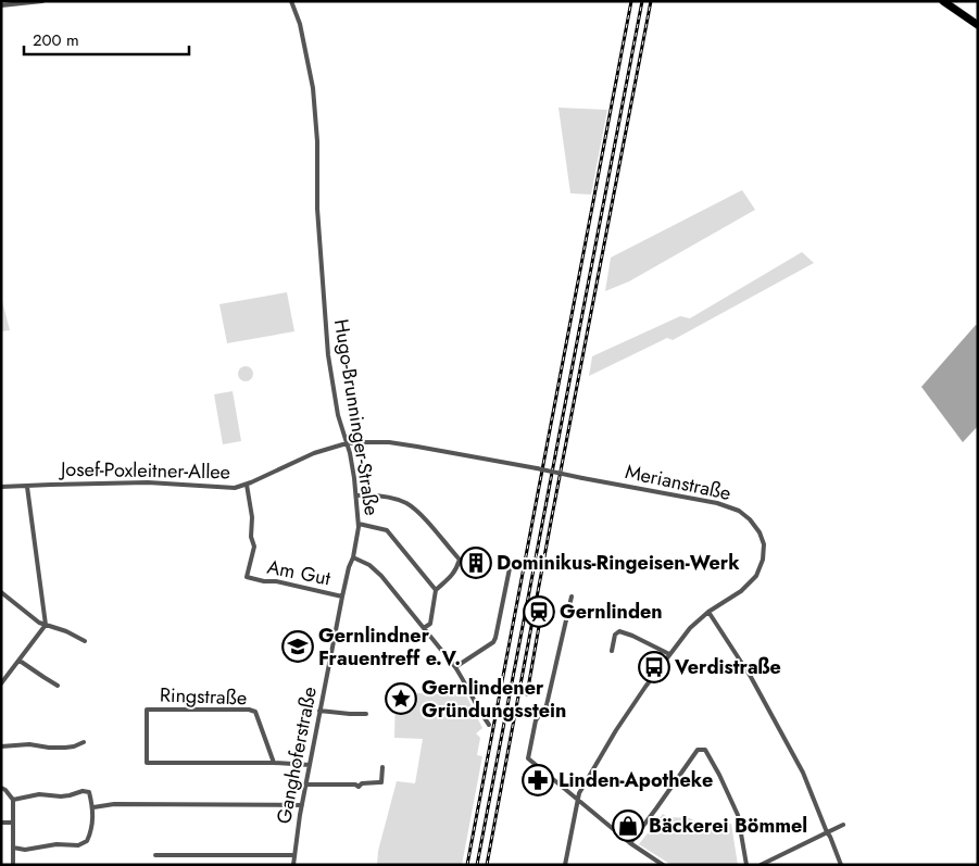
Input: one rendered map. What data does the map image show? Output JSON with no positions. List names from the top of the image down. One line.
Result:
{"streets":{"street":["Hugo-Brunninger-Straße","Josef-Poxleitner-Allee","Merianstraße","Am Gut","Ringstraße","Ganghoferstraße"]},"crossings":[["Hugo-Brunninger-Straße","Josef-Poxleitner-Allee"],["Hugo-Brunninger-Straße","Merianstraße"],["Hugo-Brunninger-Straße","Ganghoferstraße"],["Josef-Poxleitner-Allee","Merianstraße"],["Josef-Poxleitner-Allee","Am Gut"],["Am Gut","Ganghoferstraße"],["Ringstraße","Ganghoferstraße"]],"places":{"building":["Dominikus-Ringeisen-Werk"],"station":["Gernlinden"],"school or university":["Gernlindner Frauentreff e.V."],"bus stop":["Verdistraße"],"place":["Gernlindener Gründungsstein"],"pharmacy":["Linden-Apotheke"],"shop":["Bäckerei Bömmel"]},"scale_bar":"200 m"}
